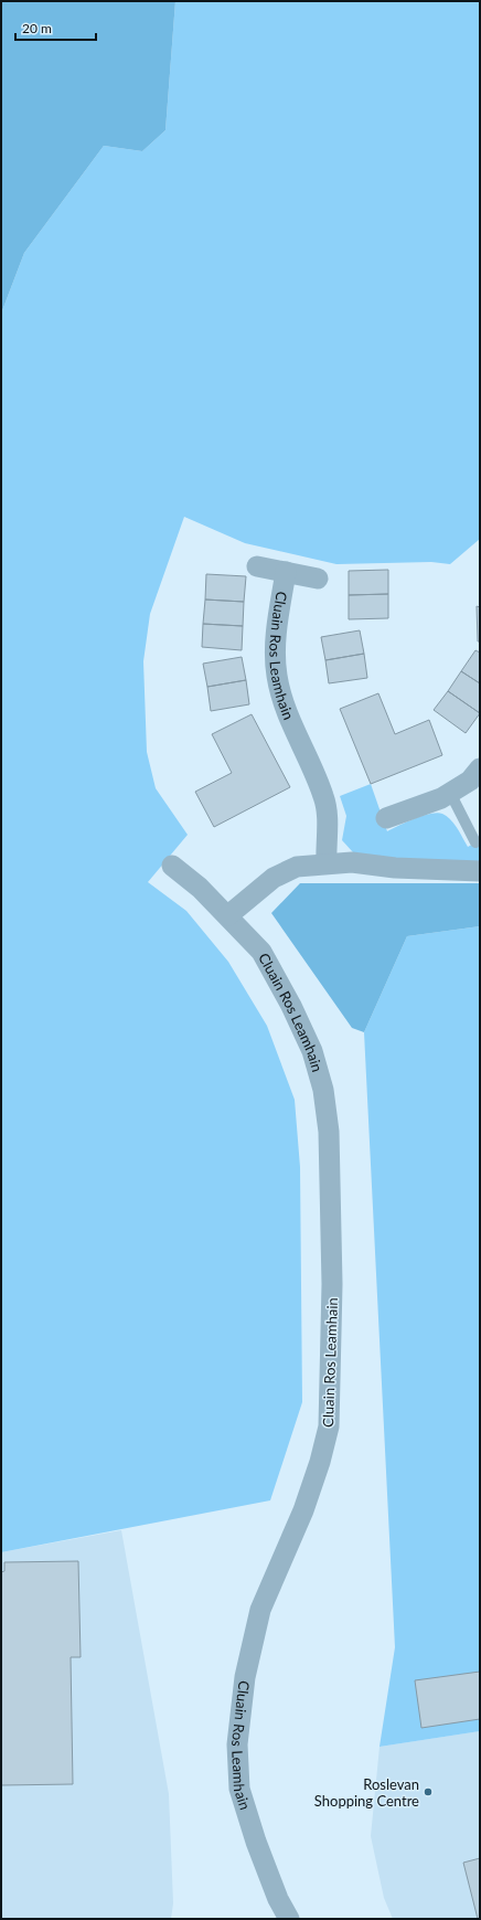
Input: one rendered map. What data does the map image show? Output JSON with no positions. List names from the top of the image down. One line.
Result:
{"streets":{"street":["Cluain Ros Leamhain"]},"places":["Roslevan Shopping Centre"],"scale_bar":"20 m"}
